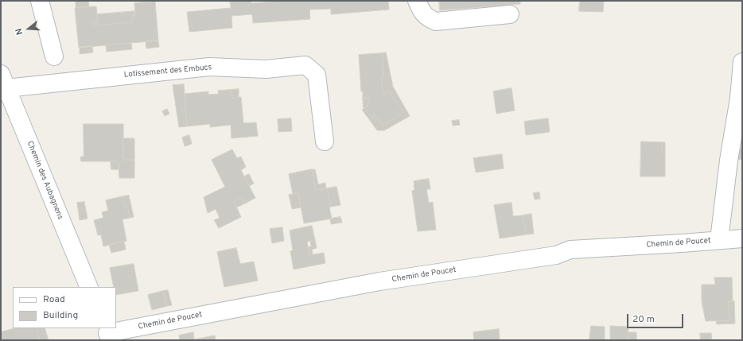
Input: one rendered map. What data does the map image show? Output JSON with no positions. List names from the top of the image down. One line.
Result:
{"streets":{"street":["Lotissement des Embucs","Chemin des Aubagnens","Chemin de Poucet"]},"crossings":[["Lotissement des Embucs","Chemin des Aubagnens"]],"legend":["Road","Building"],"scale_bar":"20 m","north":"left"}
